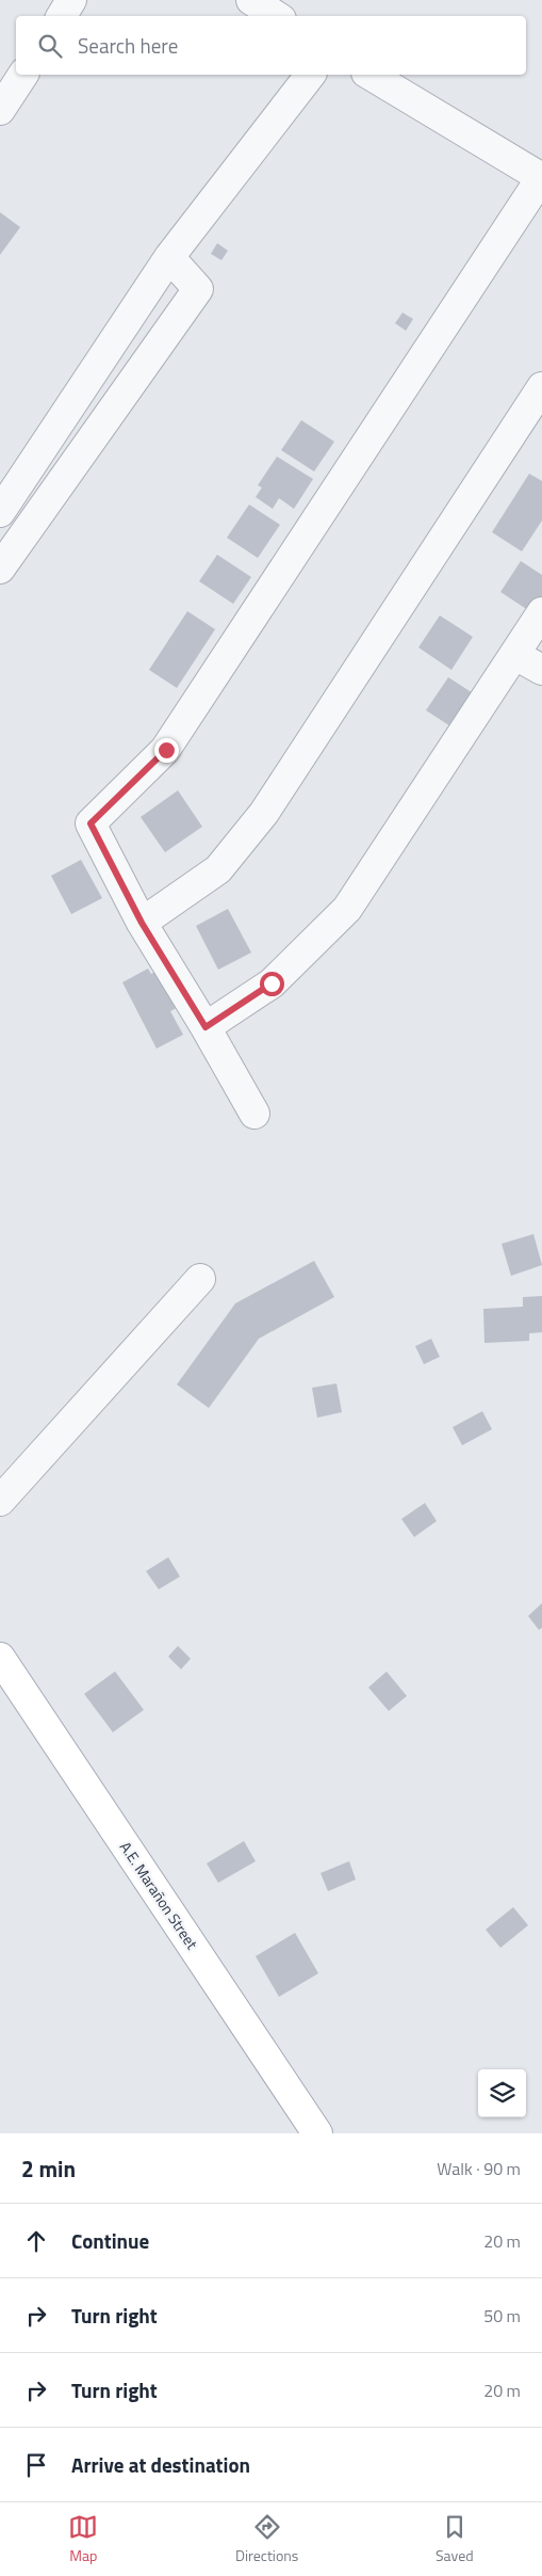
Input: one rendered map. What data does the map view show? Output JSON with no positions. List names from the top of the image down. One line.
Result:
{"streets":{"main road":["A.E. Marañon Street"]},"page":{"search":"Search here","heading":["2 min","Walk · 90 m"],"list":[["Continue","20 m"],["Turn right","50 m"],["Turn right","20 m"],"Arrive at destination"],"nav":["Map","Directions","Saved"]}}
